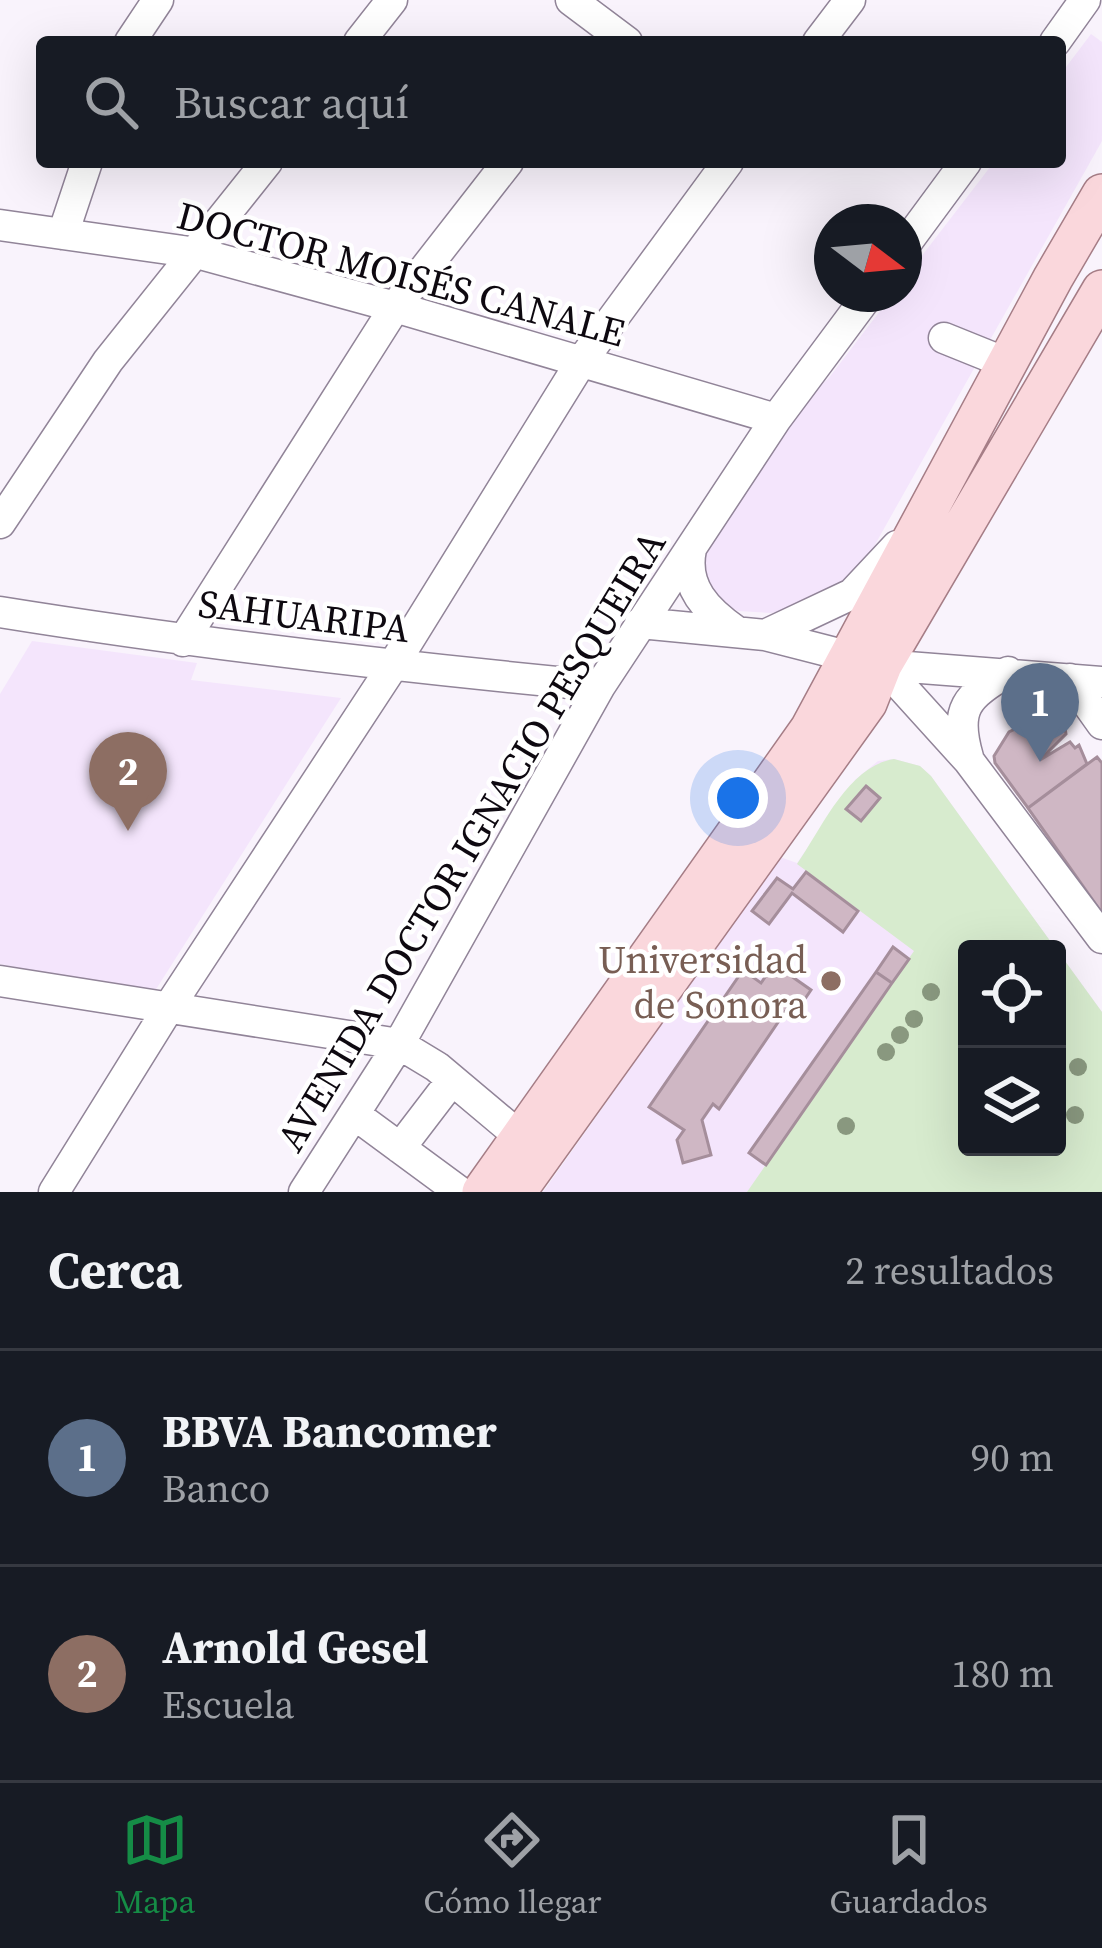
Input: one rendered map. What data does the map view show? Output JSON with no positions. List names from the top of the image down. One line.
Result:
{"streets":{"street":["DOCTOR MOISÉS CANALE","SAHUARIPA","AVENIDA DOCTOR IGNACIO PESQUEIRA"]},"crossings":[["DOCTOR MOISÉS CANALE","AVENIDA DOCTOR IGNACIO PESQUEIRA"],["SAHUARIPA","AVENIDA DOCTOR IGNACIO PESQUEIRA"]],"places":["Universidad de Sonora"],"north":"right","page":{"search":"Buscar aquí","pins":["1","2"],"heading":["Cerca","2 resultados"],"list":[{"mark":"1","name":"BBVA Bancomer","note":"Banco","value":"90 m"},{"mark":"2","name":"Arnold Gesel","note":"Escuela","value":"180 m"}],"nav":["Mapa","Cómo llegar","Guardados"]}}
